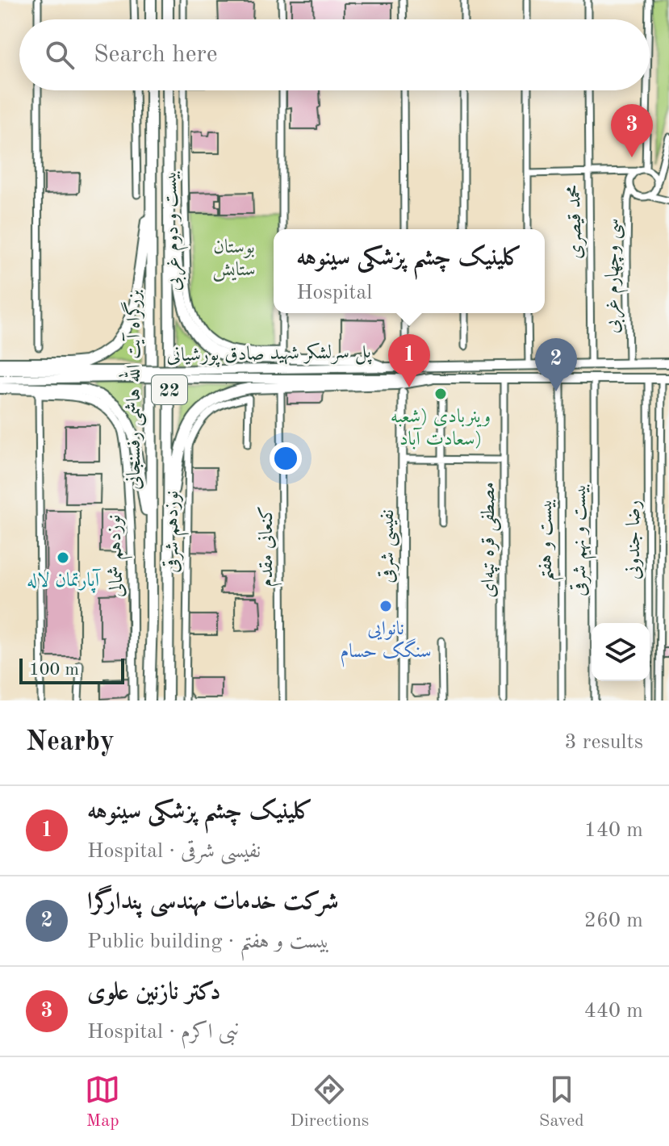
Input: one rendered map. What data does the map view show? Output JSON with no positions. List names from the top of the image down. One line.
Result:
{"streets":{"highway":["بزرگراه آیت الله هاشمی رفسنجانی","22"],"main road":["پل سرلشکر شهید صادق پورشیانی"],"street":["محمد قیصری","بیست و دوم غربی","سی وچهارم غربی","نوزدهم شرقی","مصطفی قره تپه‌ای","بیست و هفتم","بیست و نهم شرقی","رضا جندونی","کنعانی مقدم","نفیسی شرقی","نوزدهم شمالی"]},"crossings":[["محمد قیصری","پل سرلشکر شهید صادق پورشیانی"],["سی وچهارم غربی","پل سرلشکر شهید صادق پورشیانی"],["پل سرلشکر شهید صادق پورشیانی","مصطفی قره تپه‌ای"],["پل سرلشکر شهید صادق پورشیانی","بیست و هفتم"],["پل سرلشکر شهید صادق پورشیانی","بیست و نهم شرقی"],["پل سرلشکر شهید صادق پورشیانی","رضا جندونی"]],"parks":["بوستان ستایش"],"places":["وینربادی (شعبه سعادت آباد)","آپارتمان لاله","نانوایی سنگک حسام"],"scale_bar":"100 m","page":{"search":"Search here","pins":["3","1","2"],"popup":["کلینیک چشم پزشکی سینوهه","Hospital"],"scale":"100 m","heading":["Nearby","3 results"],"list":[{"mark":"1","name":"کلینیک چشم پزشکی سینوهه","note":"Hospital · نفیسی شرقی","value":"140 m"},{"mark":"2","name":"شرکت خدمات مهندسى پندارگرا","note":"Public building · بیست و هفتم","value":"260 m"},{"mark":"3","name":"دکتر نازنین علوی","note":"Hospital · نبی اکرم","value":"440 m"}],"nav":["Map","Directions","Saved"]}}
